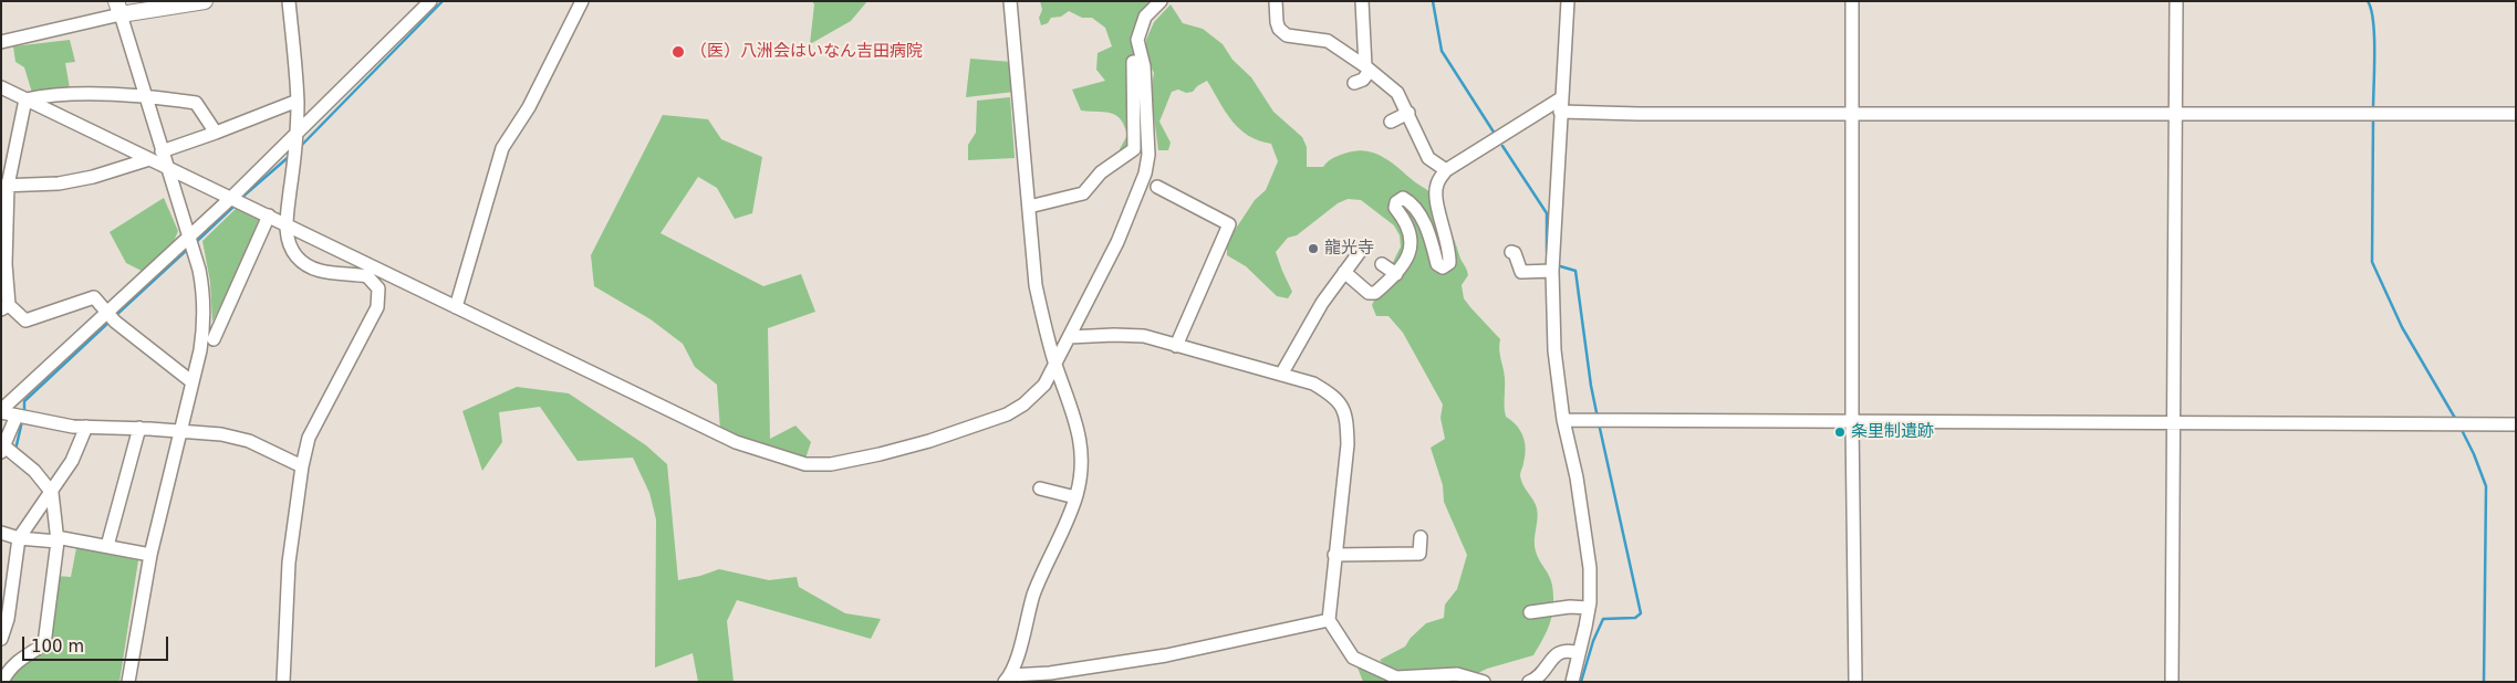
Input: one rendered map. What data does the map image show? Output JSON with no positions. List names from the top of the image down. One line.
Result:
{"places":["（医）八洲会はいなん吉田病院","龍光寺","条里制遺跡"],"scale_bar":"100 m"}
